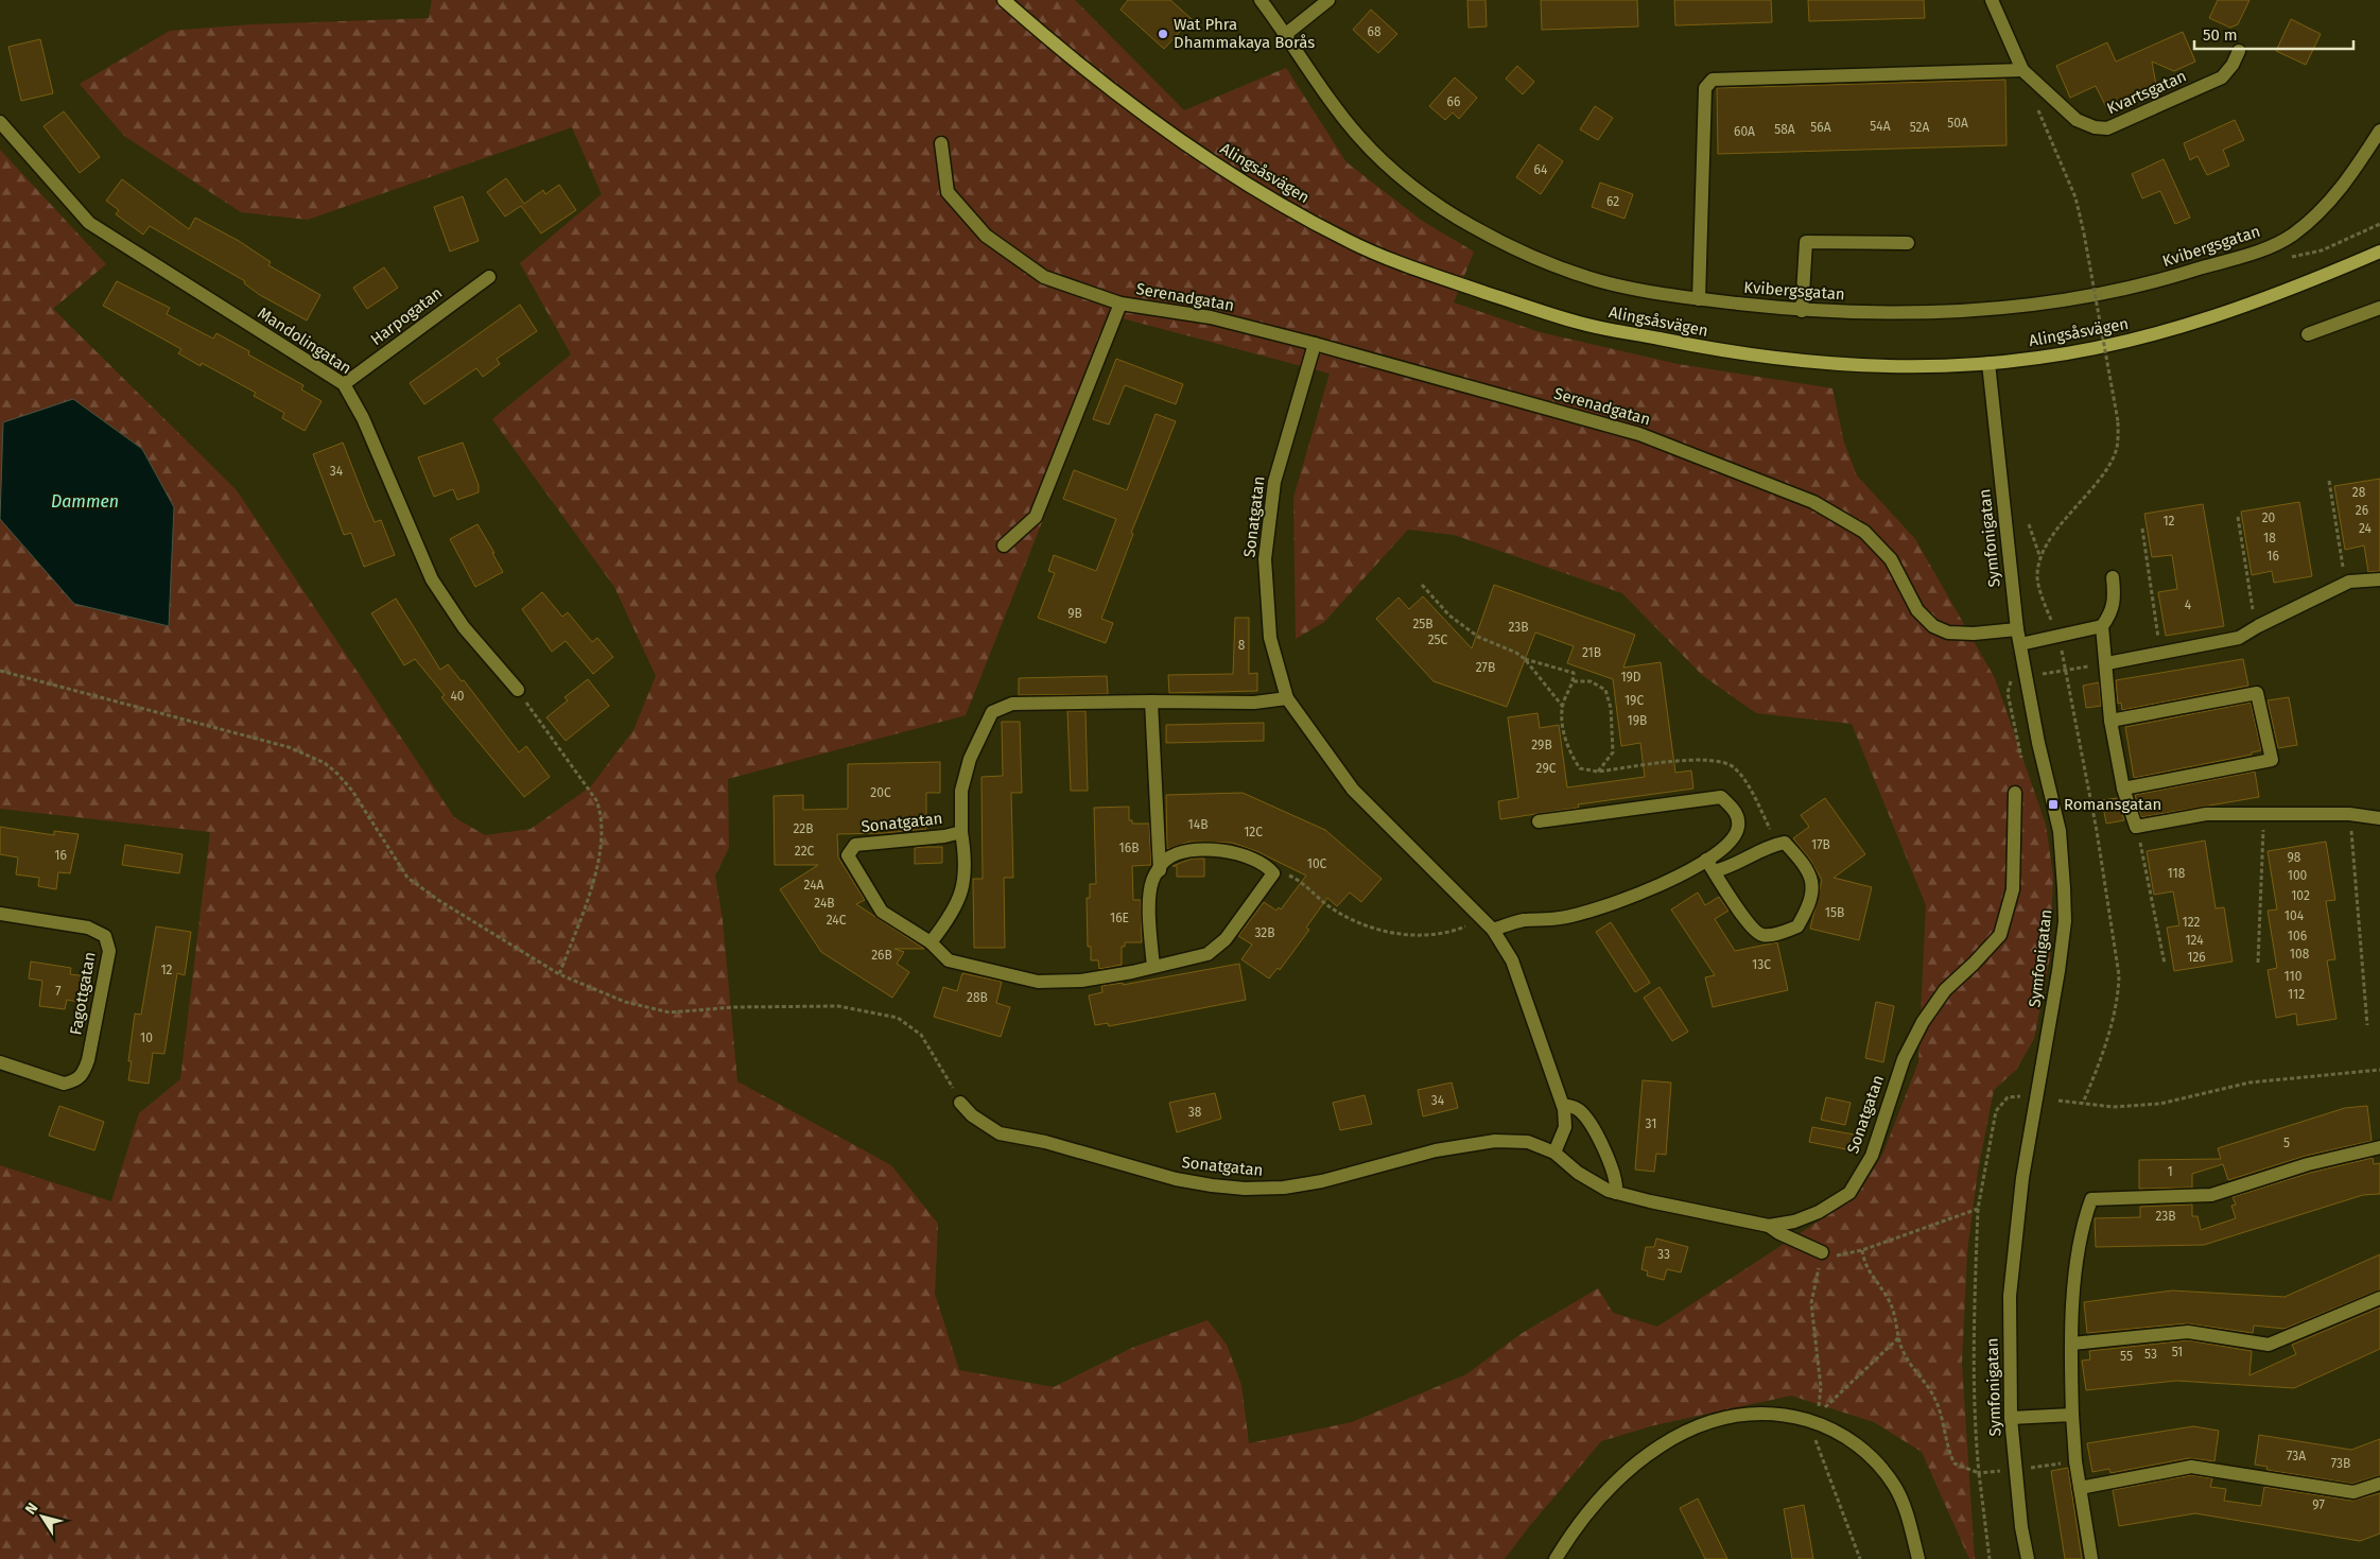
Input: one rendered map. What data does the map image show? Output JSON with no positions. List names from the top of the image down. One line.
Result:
{"streets":{"main road":["Alingsåsvägen"],"street":["Kvartsgatan","Kvibergsgatan","Serenadgatan","Harpogatan","Mandolingatan","Sonatgatan","Symfonigatan","Fagottgatan"]},"crossings":[["Alingsåsvägen","Symfonigatan"],["Serenadgatan","Sonatgatan"],["Serenadgatan","Symfonigatan"],["Harpogatan","Mandolingatan"]],"water":["Dammen"],"places":{"other":["Wat Phra Dhammakaya Borås"],"transit":["Romansgatan"]},"house_numbers":["68","66","50A","54A","56A","52A","58A","60A","64","62","34","28","26","20","12","24","18","16","4","9B","25B","23B","25C","8","21B","27B","19D","40","19C","19B","29B","29C","20C","14B","22B","12C","17B","16B","22C","16","98","10C","118","100","24A","102","24B","15B","104","16E","24C","122","32B","106","124","108","26B","126","13C","12","110","7","112","28B","10","34","38","31","5","1","23B","33","51","53","55","73A","73B","97"],"scale_bar":"50 m","north":"top left"}
